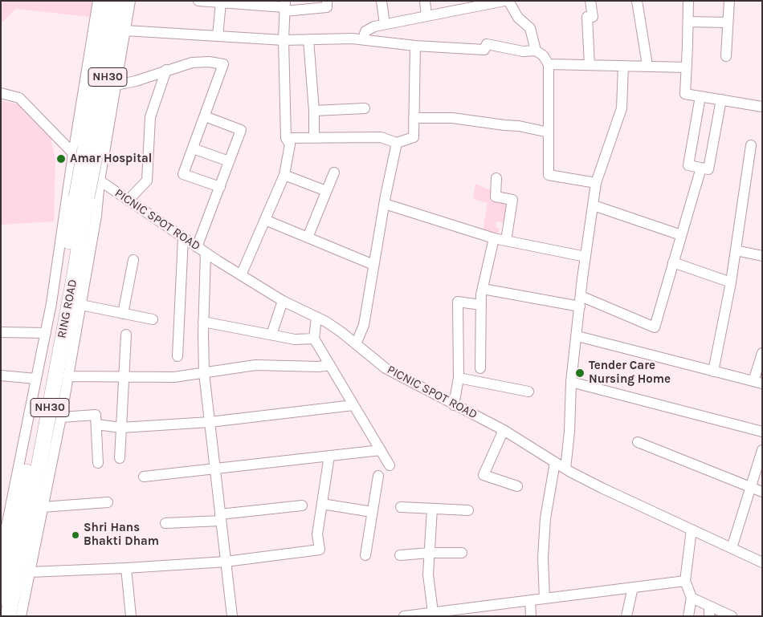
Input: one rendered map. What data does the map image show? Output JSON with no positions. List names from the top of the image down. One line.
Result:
{"streets":{"highway":["NH30","RING ROAD"],"street":["PICNIC SPOT ROAD"]},"places":["Amar Hospital","Tender Care Nursing Home","Shri Hans Bhakti Dham"]}
